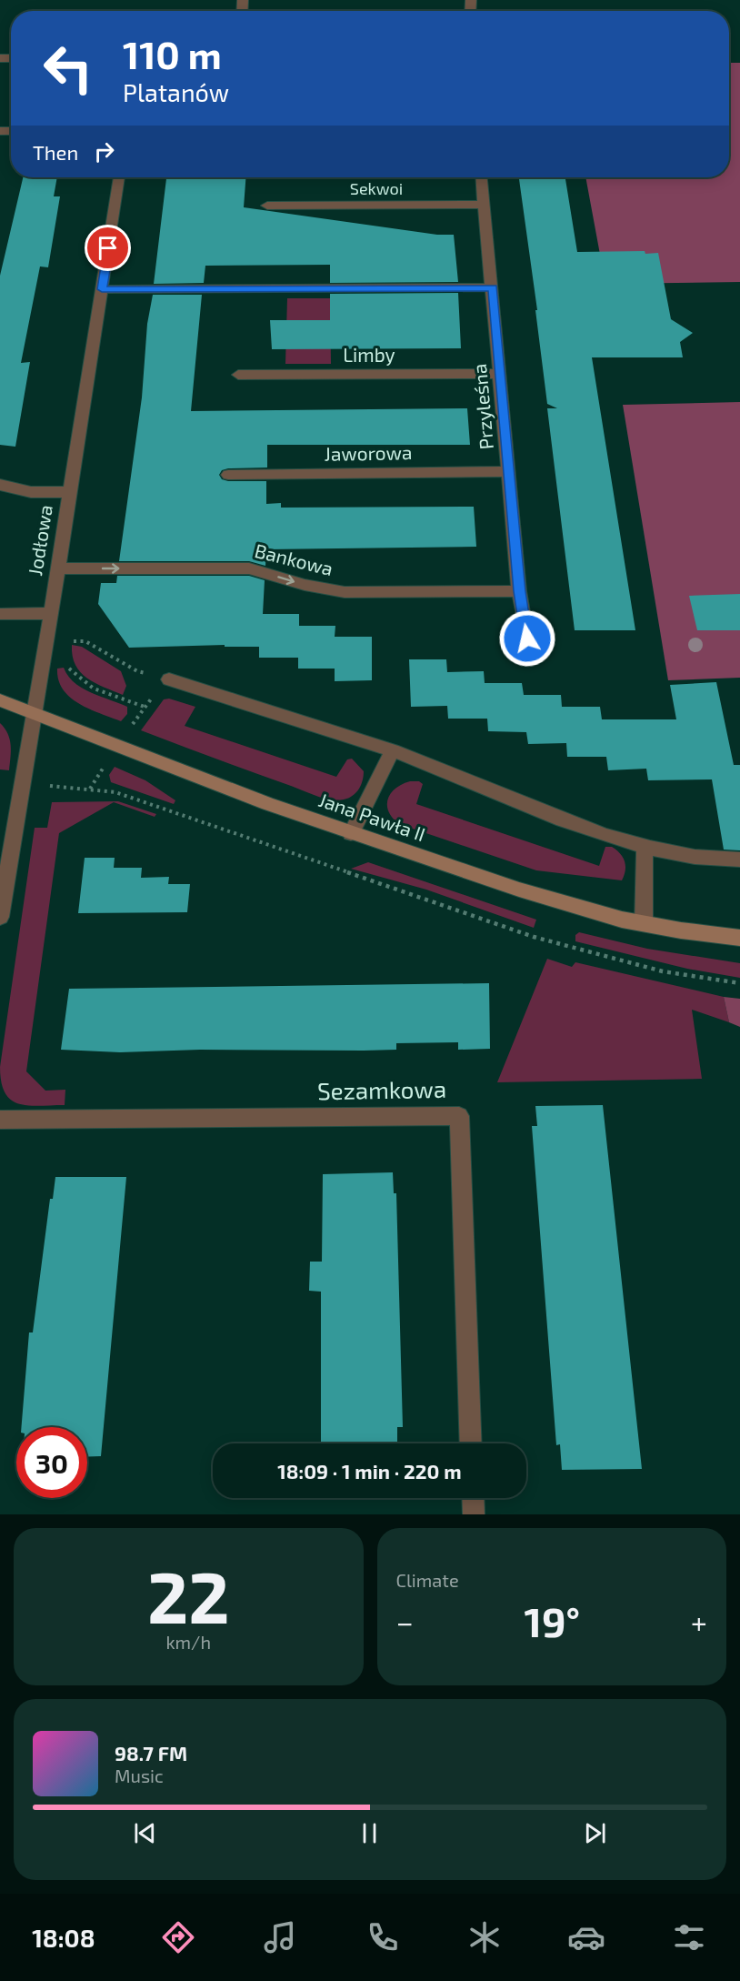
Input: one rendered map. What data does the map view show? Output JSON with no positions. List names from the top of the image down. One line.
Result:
{"streets":{"street":["Sekwoi","Limby","Przyleśna","Jaworowa","Jodłowa","Bankowa","Jana Pawła II","Sezamkowa"]},"crossings":[["Sekwoi","Przyleśna"],["Limby","Przyleśna"],["Przyleśna","Jaworowa"],["Przyleśna","Bankowa"],["Jodłowa","Bankowa"],["Jodłowa","Jana Pawła II"]],"page":{"turn":["110 m","Platanów"],"then":"Then","limit":"30","trip":"18:09 · 1 min · 220 m","tile":[["22","km/h"],"Climate"],"heat":["−","19°","+"],"song":["98.7 FM","Music"],"tabs":"18:08"}}
